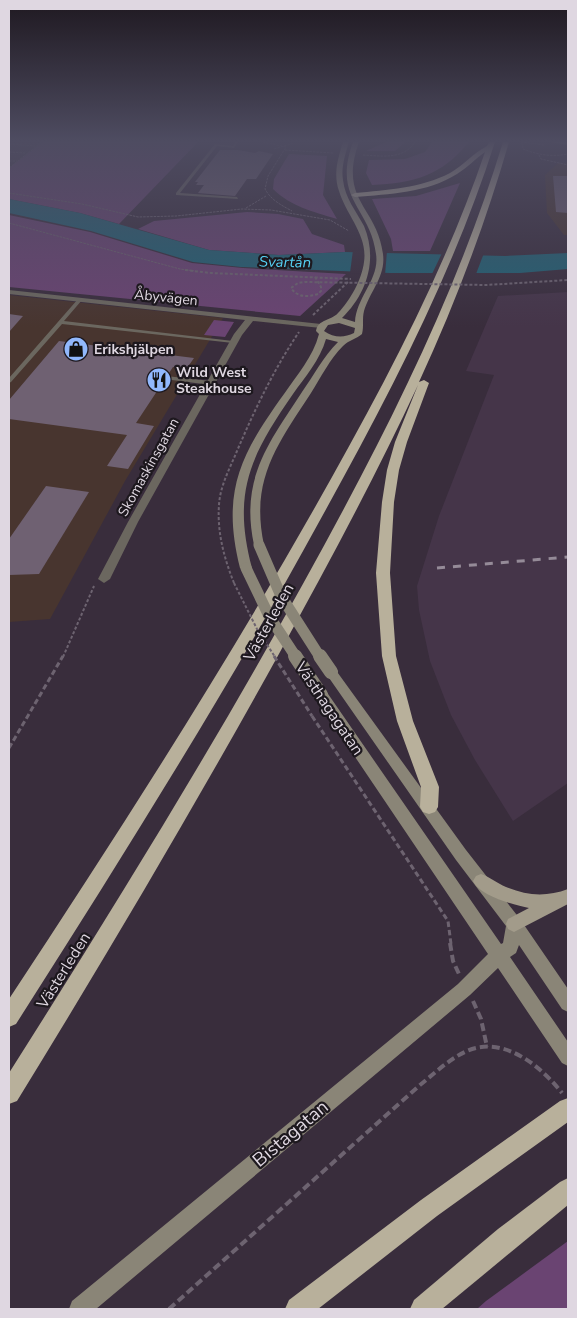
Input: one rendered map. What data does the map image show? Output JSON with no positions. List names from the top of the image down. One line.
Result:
{"streets":{"highway":["Västerleden"],"main road":["Västhagagatan","Bistagatan"],"street":["Åbyvägen","Skomaskinsgatan"]},"crossings":[["Åbyvägen","Skomaskinsgatan"],["Åbyvägen","Västhagagatan"],["Västhagagatan","Bistagatan"]],"water":["Svartån"],"places":{"shop":["Erikshjälpen"],"restaurant":["Wild West Steakhouse"]}}
